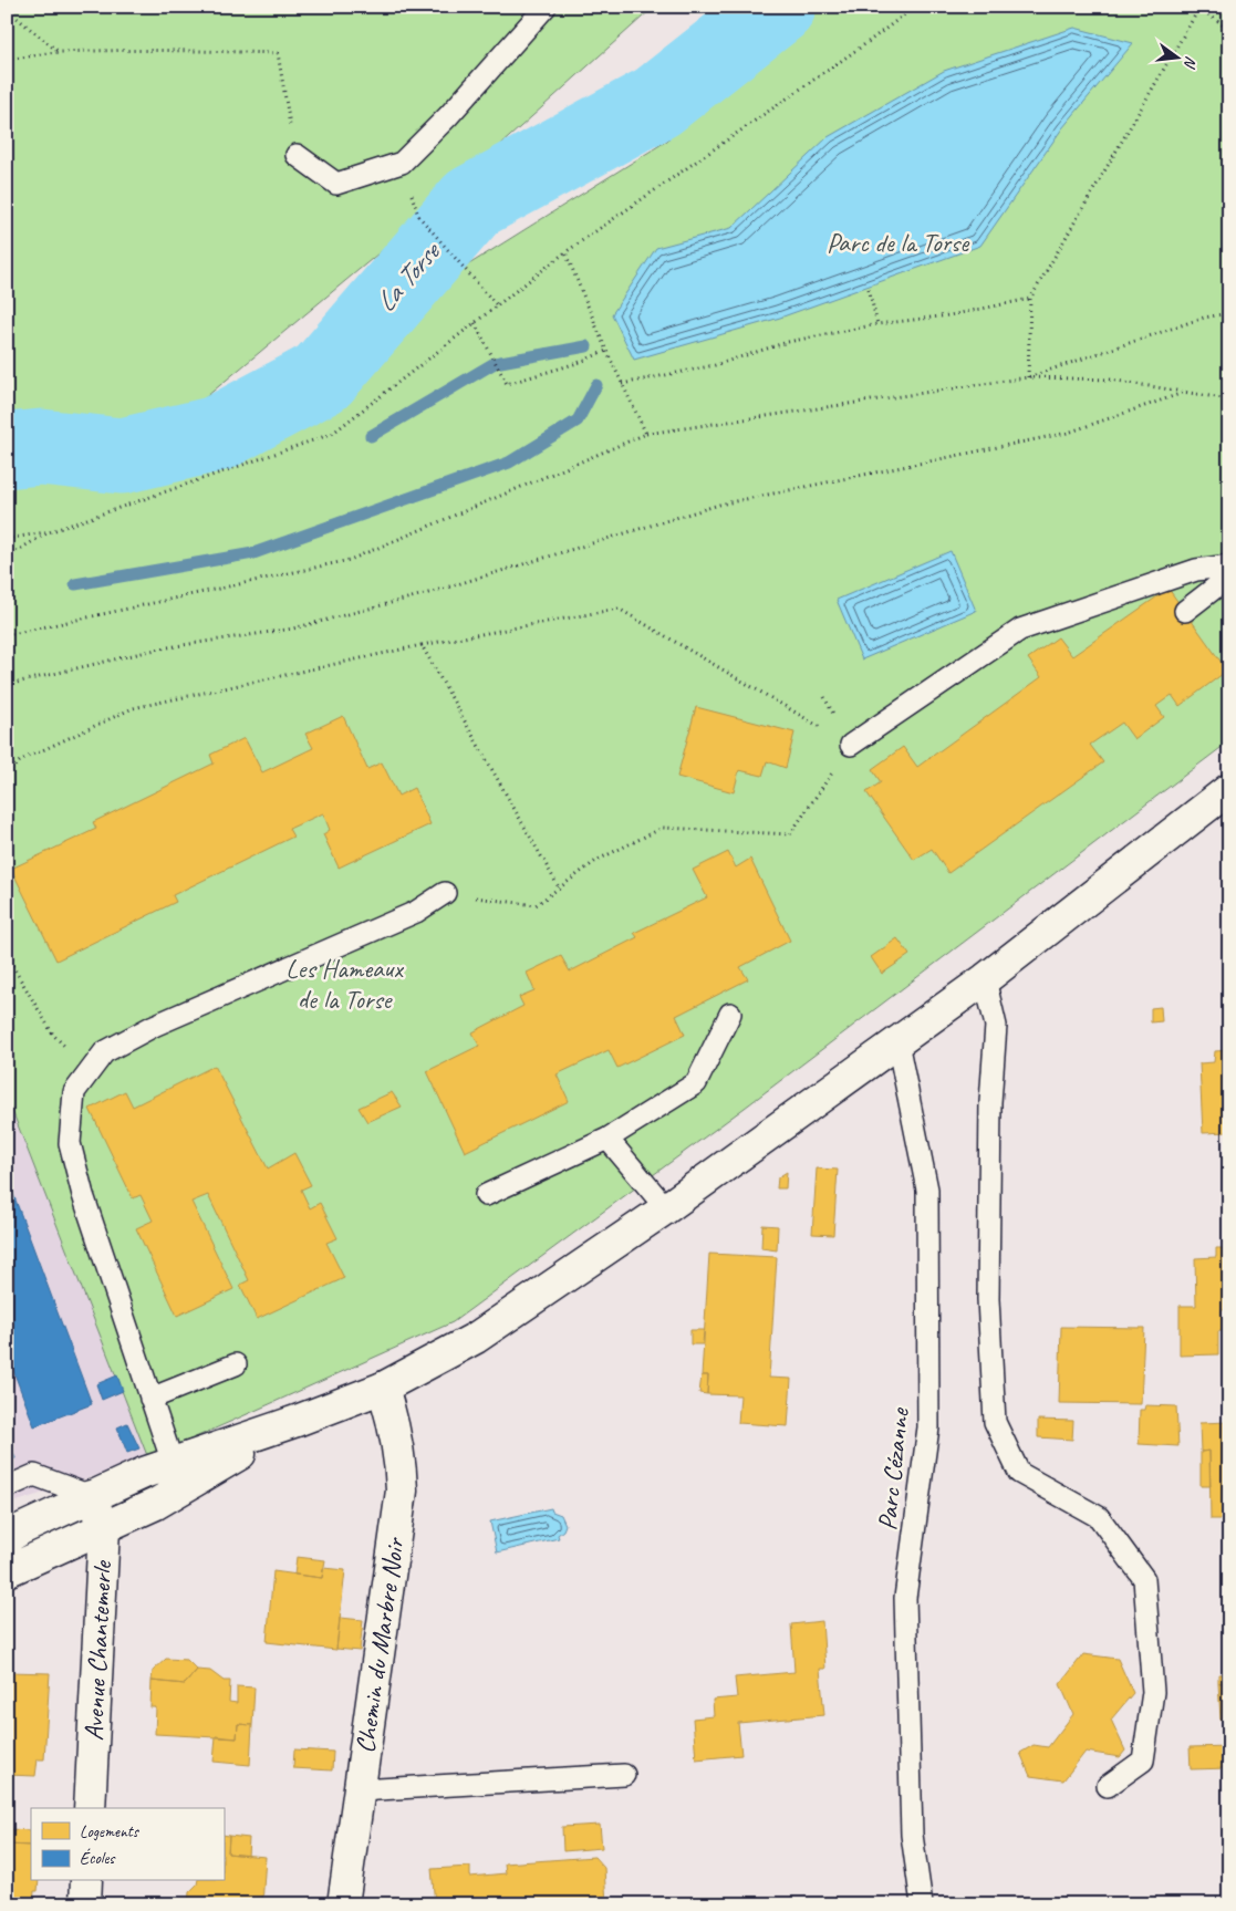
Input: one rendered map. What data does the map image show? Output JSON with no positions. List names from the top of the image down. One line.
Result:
{"streets":{"street":["Chemin du Marbre Noir","Avenue Chantemerle"],"lane":["Parc Cézanne"]},"water":["La Torse"],"parks":["Parc de la Torse","Les Hameaux de la Torse"],"legend":["Logements","Écoles"],"north":"right"}
